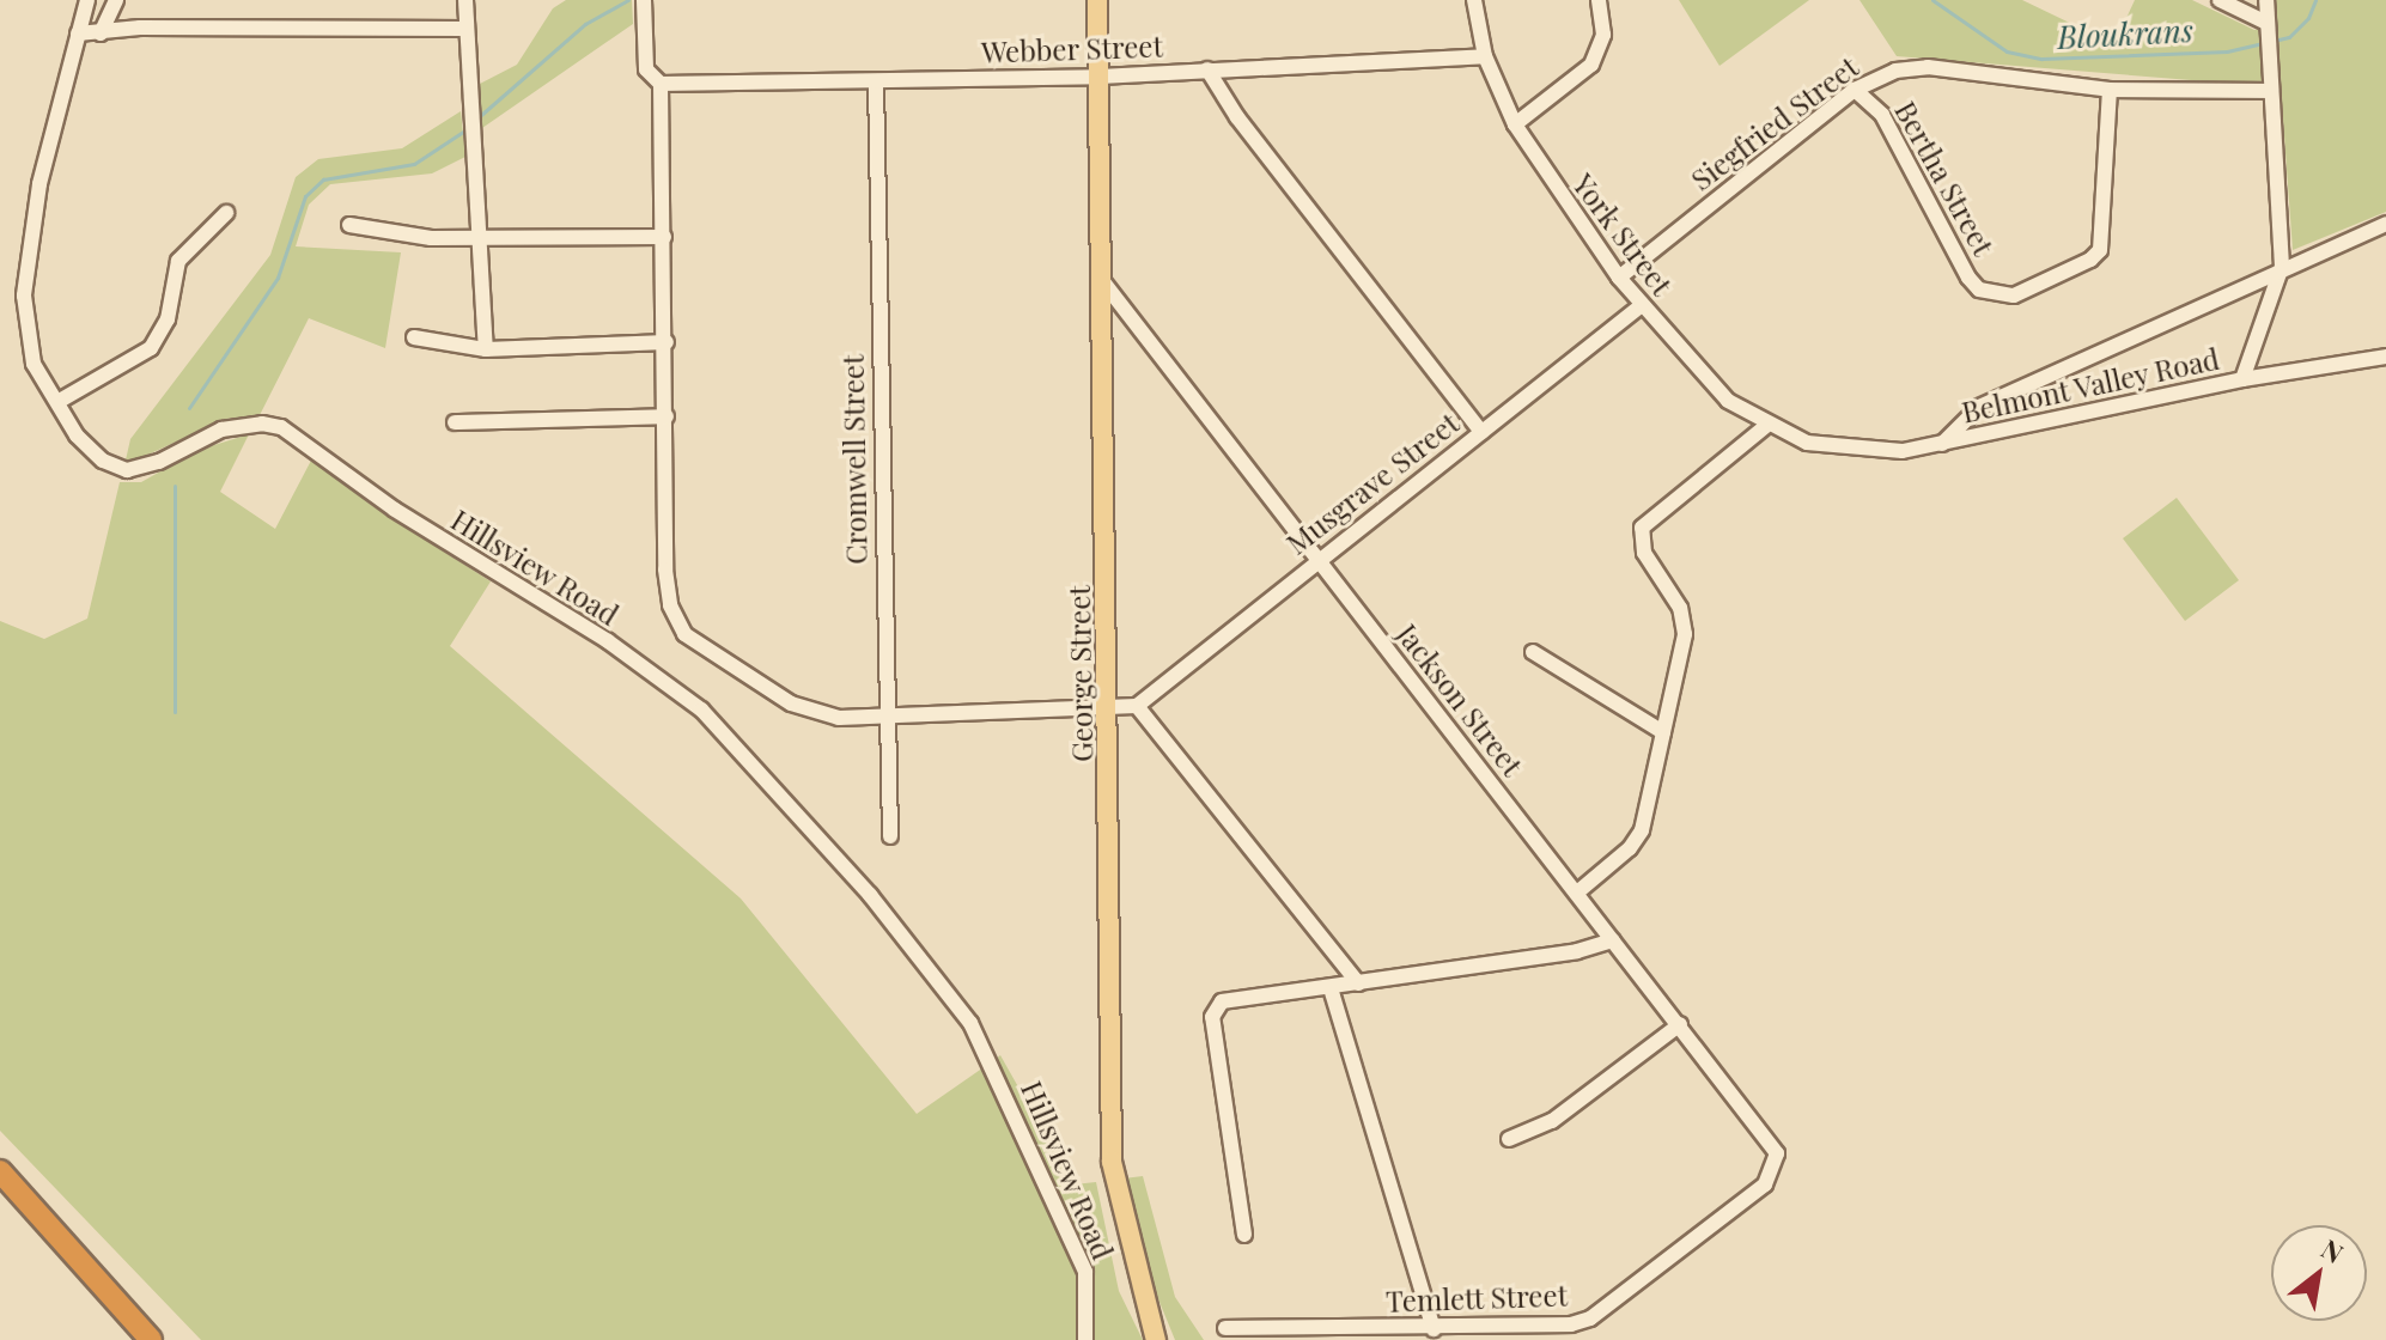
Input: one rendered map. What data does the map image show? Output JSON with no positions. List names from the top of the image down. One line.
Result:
{"streets":{"main road":["George Street"],"street":["Webber Street","Siegfried Street","Bertha Street","York Street","Belmont Valley Road","Cromwell Street","Musgrave Street","Hillsview Road","Jackson Street","Temlett Street"]},"crossings":[["Webber Street","York Street"],["Webber Street","Cromwell Street"],["Webber Street","George Street"],["Siegfried Street","Bertha Street"],["Siegfried Street","York Street"],["York Street","Belmont Valley Road"],["York Street","Musgrave Street"],["Musgrave Street","Jackson Street"],["George Street","Jackson Street"],["Jackson Street","Temlett Street"]],"water":["Bloukrans"],"north":"top right"}
